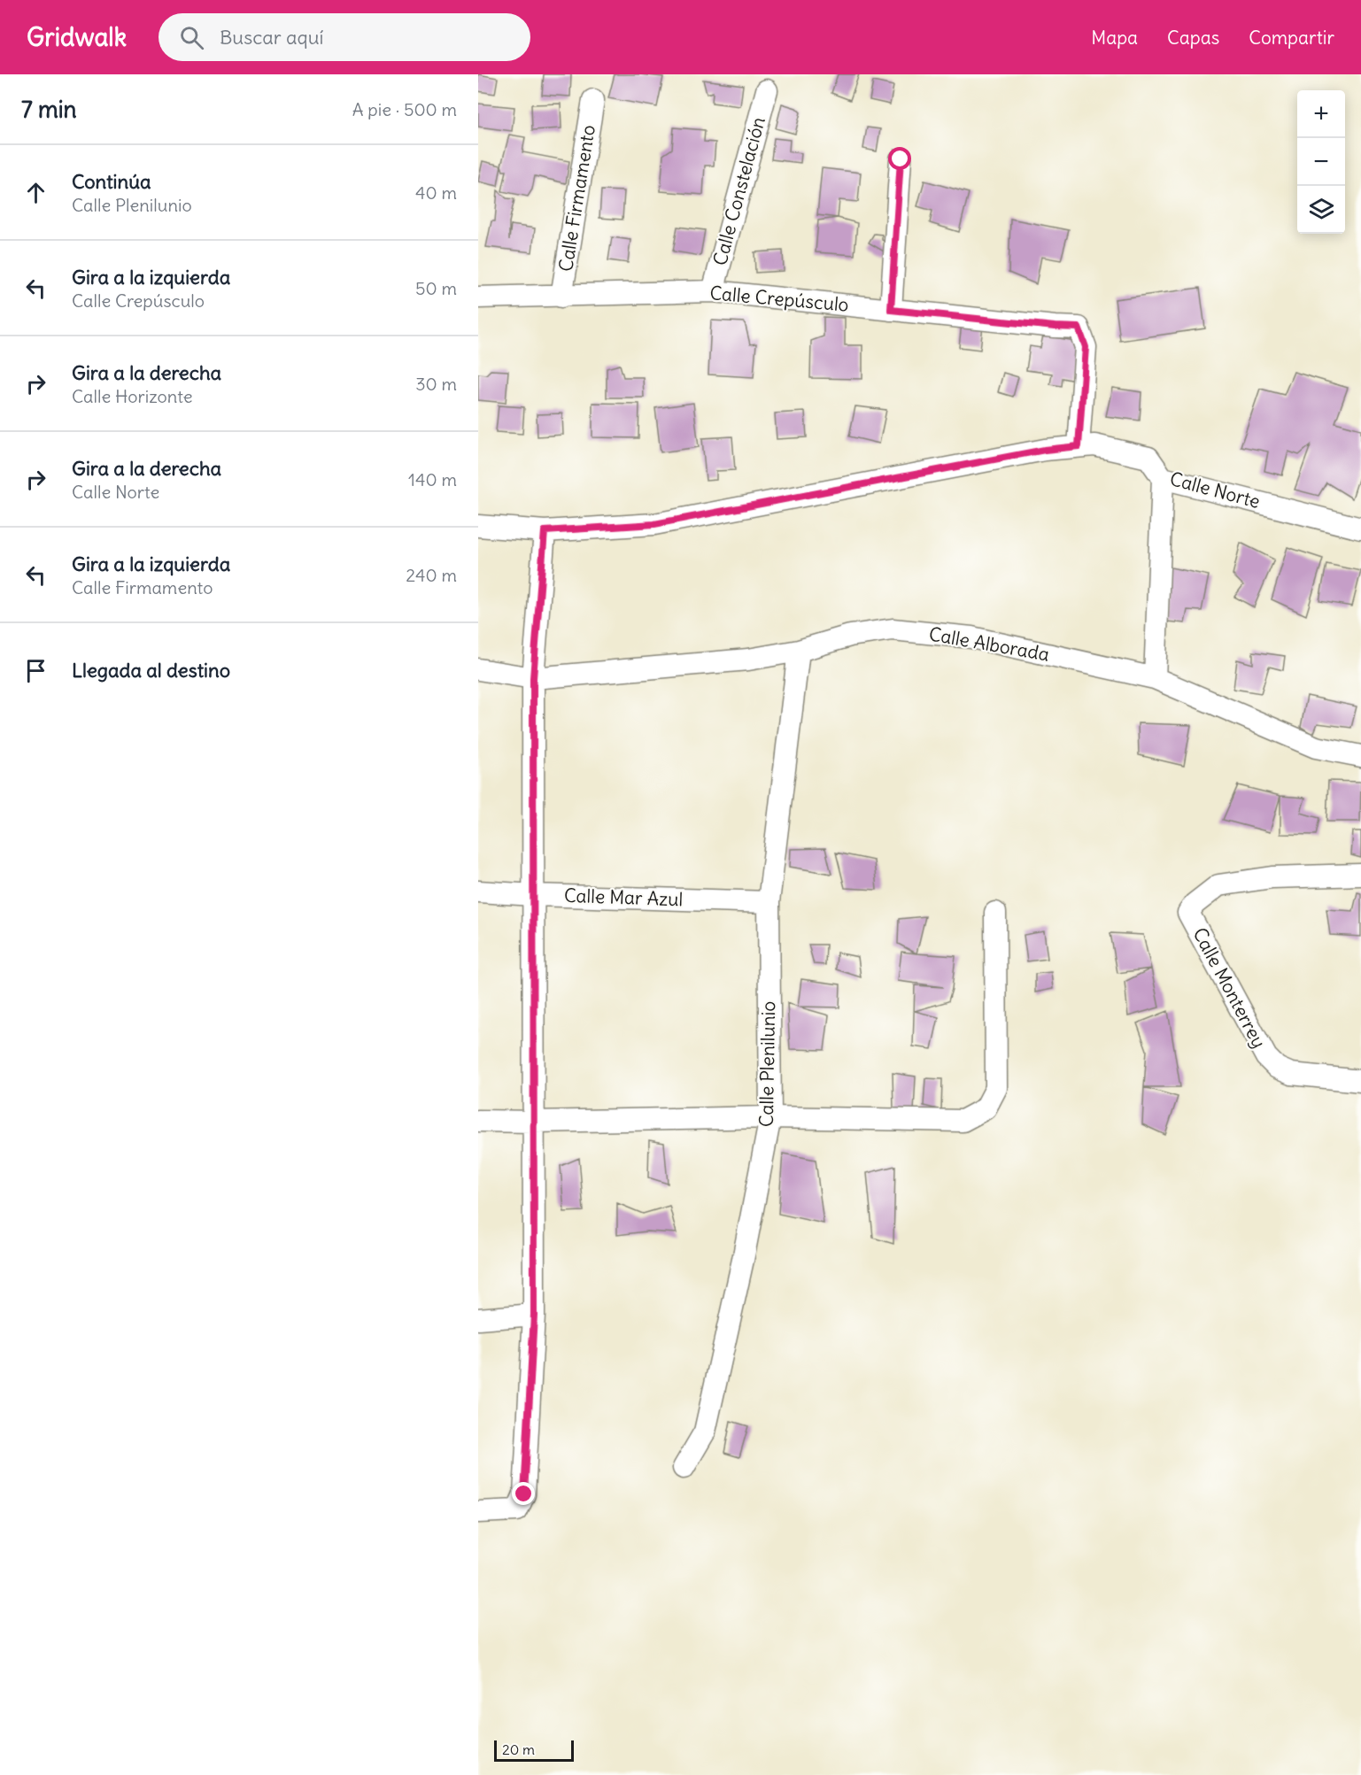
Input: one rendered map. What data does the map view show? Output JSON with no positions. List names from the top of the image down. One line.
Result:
{"streets":{"street":["Calle Constelación","Calle Firmamento","Calle Crepúsculo","Calle Norte","Calle Alborada","Calle Mar Azul","Calle Monterrey","Calle Plenilunio"]},"crossings":[["Calle Constelación","Calle Crepúsculo"],["Calle Firmamento","Calle Crepúsculo"],["Calle Crepúsculo","Calle Norte"],["Calle Alborada","Calle Plenilunio"],["Calle Mar Azul","Calle Plenilunio"]],"scale_bar":"20 m","page":{"header":"Gridwalk","search":"Buscar aquí","nav":["Mapa","Capas","Compartir"],"heading":["7 min","A pie · 500 m"],"map_buttons":["+","−"],"list":[["Continúa","Calle Plenilunio","40 m"],["Gira a la izquierda","Calle Crepúsculo","50 m"],["Gira a la derecha","Calle Horizonte","30 m"],["Gira a la derecha","Calle Norte","140 m"],["Gira a la izquierda","Calle Firmamento","240 m"],"Llegada al destino"],"scale":"20 m"}}
